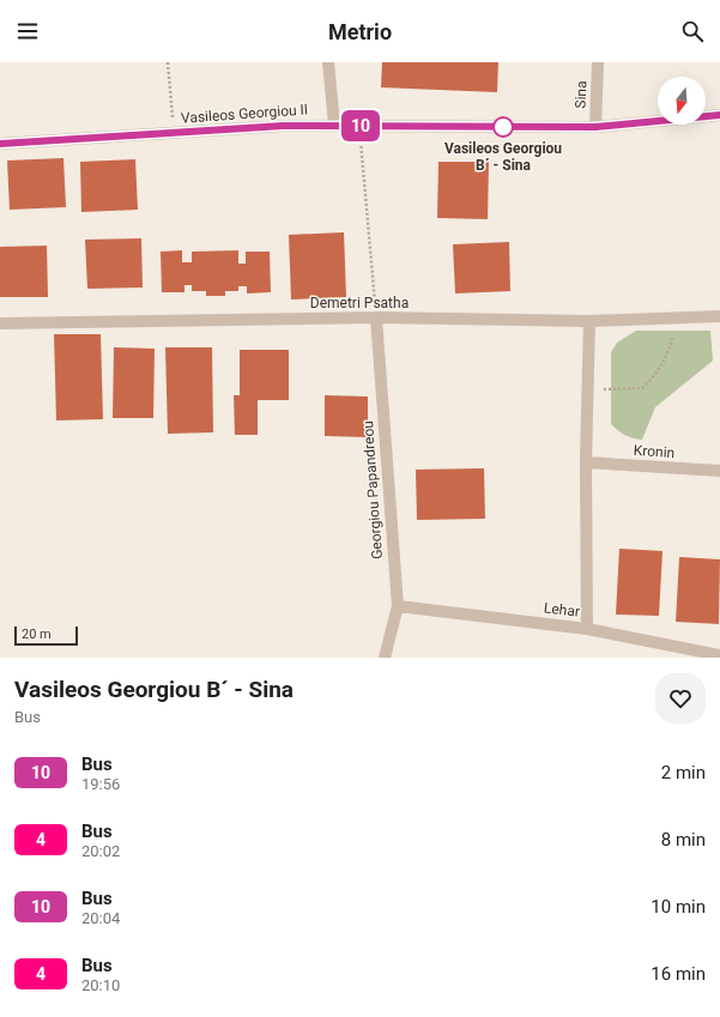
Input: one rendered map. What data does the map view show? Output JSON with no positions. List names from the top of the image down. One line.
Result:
{"streets":{"street":["Sina","Vasileos Georgiou II","Demetri Psatha","Kronin","Georgiou Papandreou","Lehar"]},"crossings":[["Sina","Vasileos Georgiou II"],["Demetri Psatha","Georgiou Papandreou"],["Georgiou Papandreou","Lehar"]],"places":["Vasileos Georgiou B´ - Sina"],"lines":["bus line 10"],"scale_bar":"20 m","north":"bottom","page":{"header":"Metrio","on_map":"10","scale":"20 m","heading":["Vasileos Georgiou B´ - Sina","Bus"],"list":[{"mark":"10","name":"Bus","note":"19:56","value":"2 min"},{"mark":"4","name":"Bus","note":"20:02","value":"8 min"},{"mark":"10","name":"Bus","note":"20:04","value":"10 min"},{"mark":"4","name":"Bus","note":"20:10","value":"16 min"}]}}
